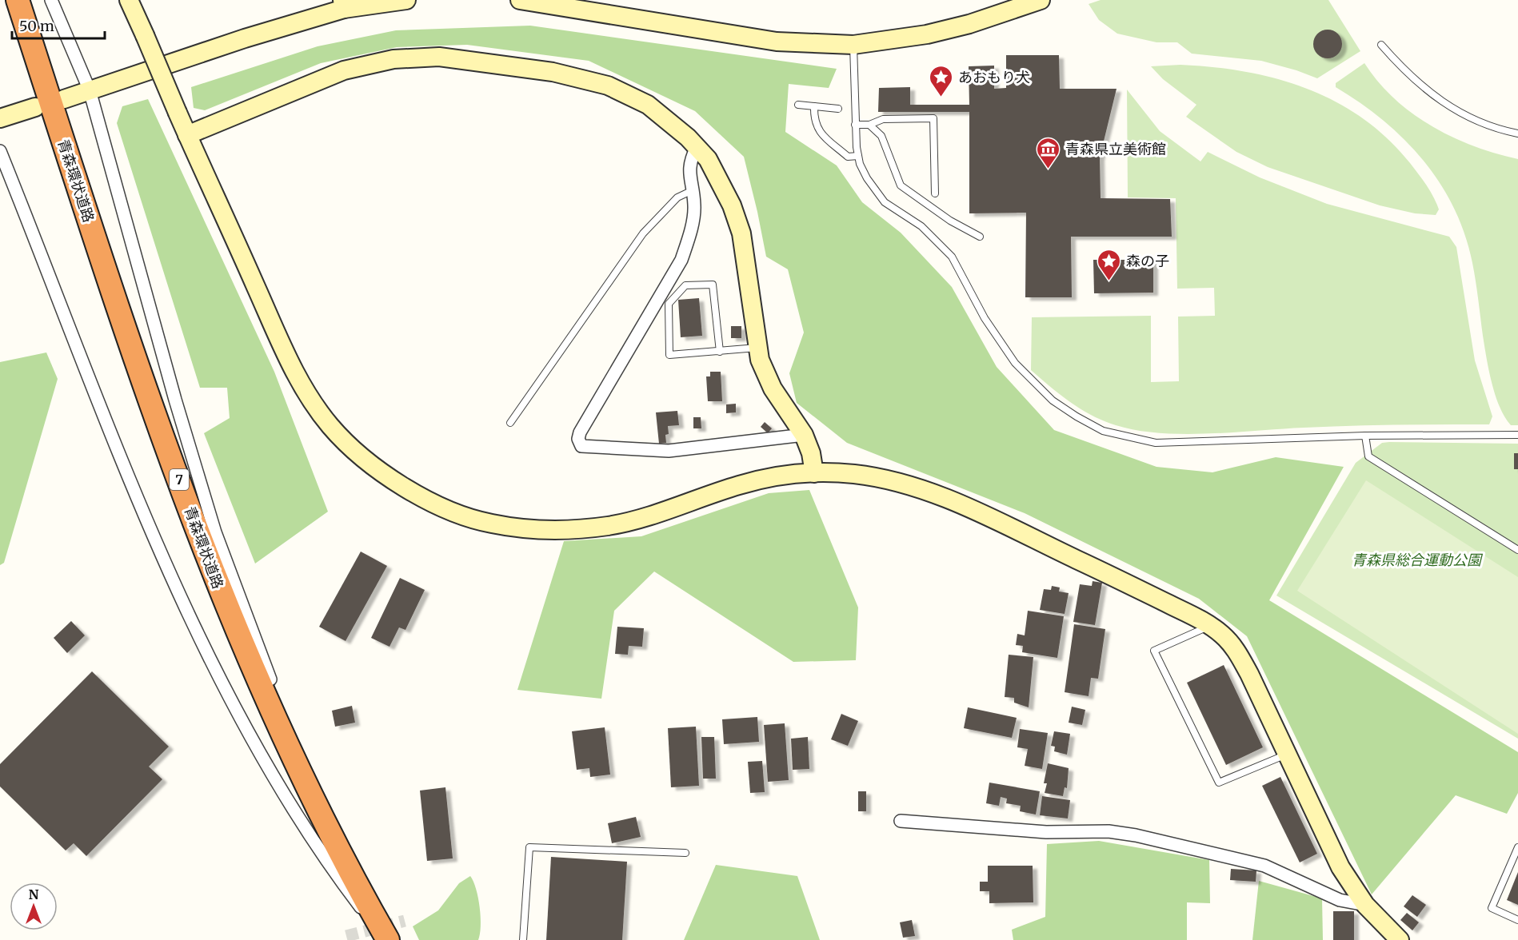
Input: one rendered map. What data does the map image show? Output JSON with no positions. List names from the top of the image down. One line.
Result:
{"streets":{"highway":["青森環状道路","7"]},"parks":["青森県総合運動公園"],"places":{"place":["あおもり犬","森の子"],"museum":["青森県立美術館"]},"scale_bar":"50 m","north":"top"}
